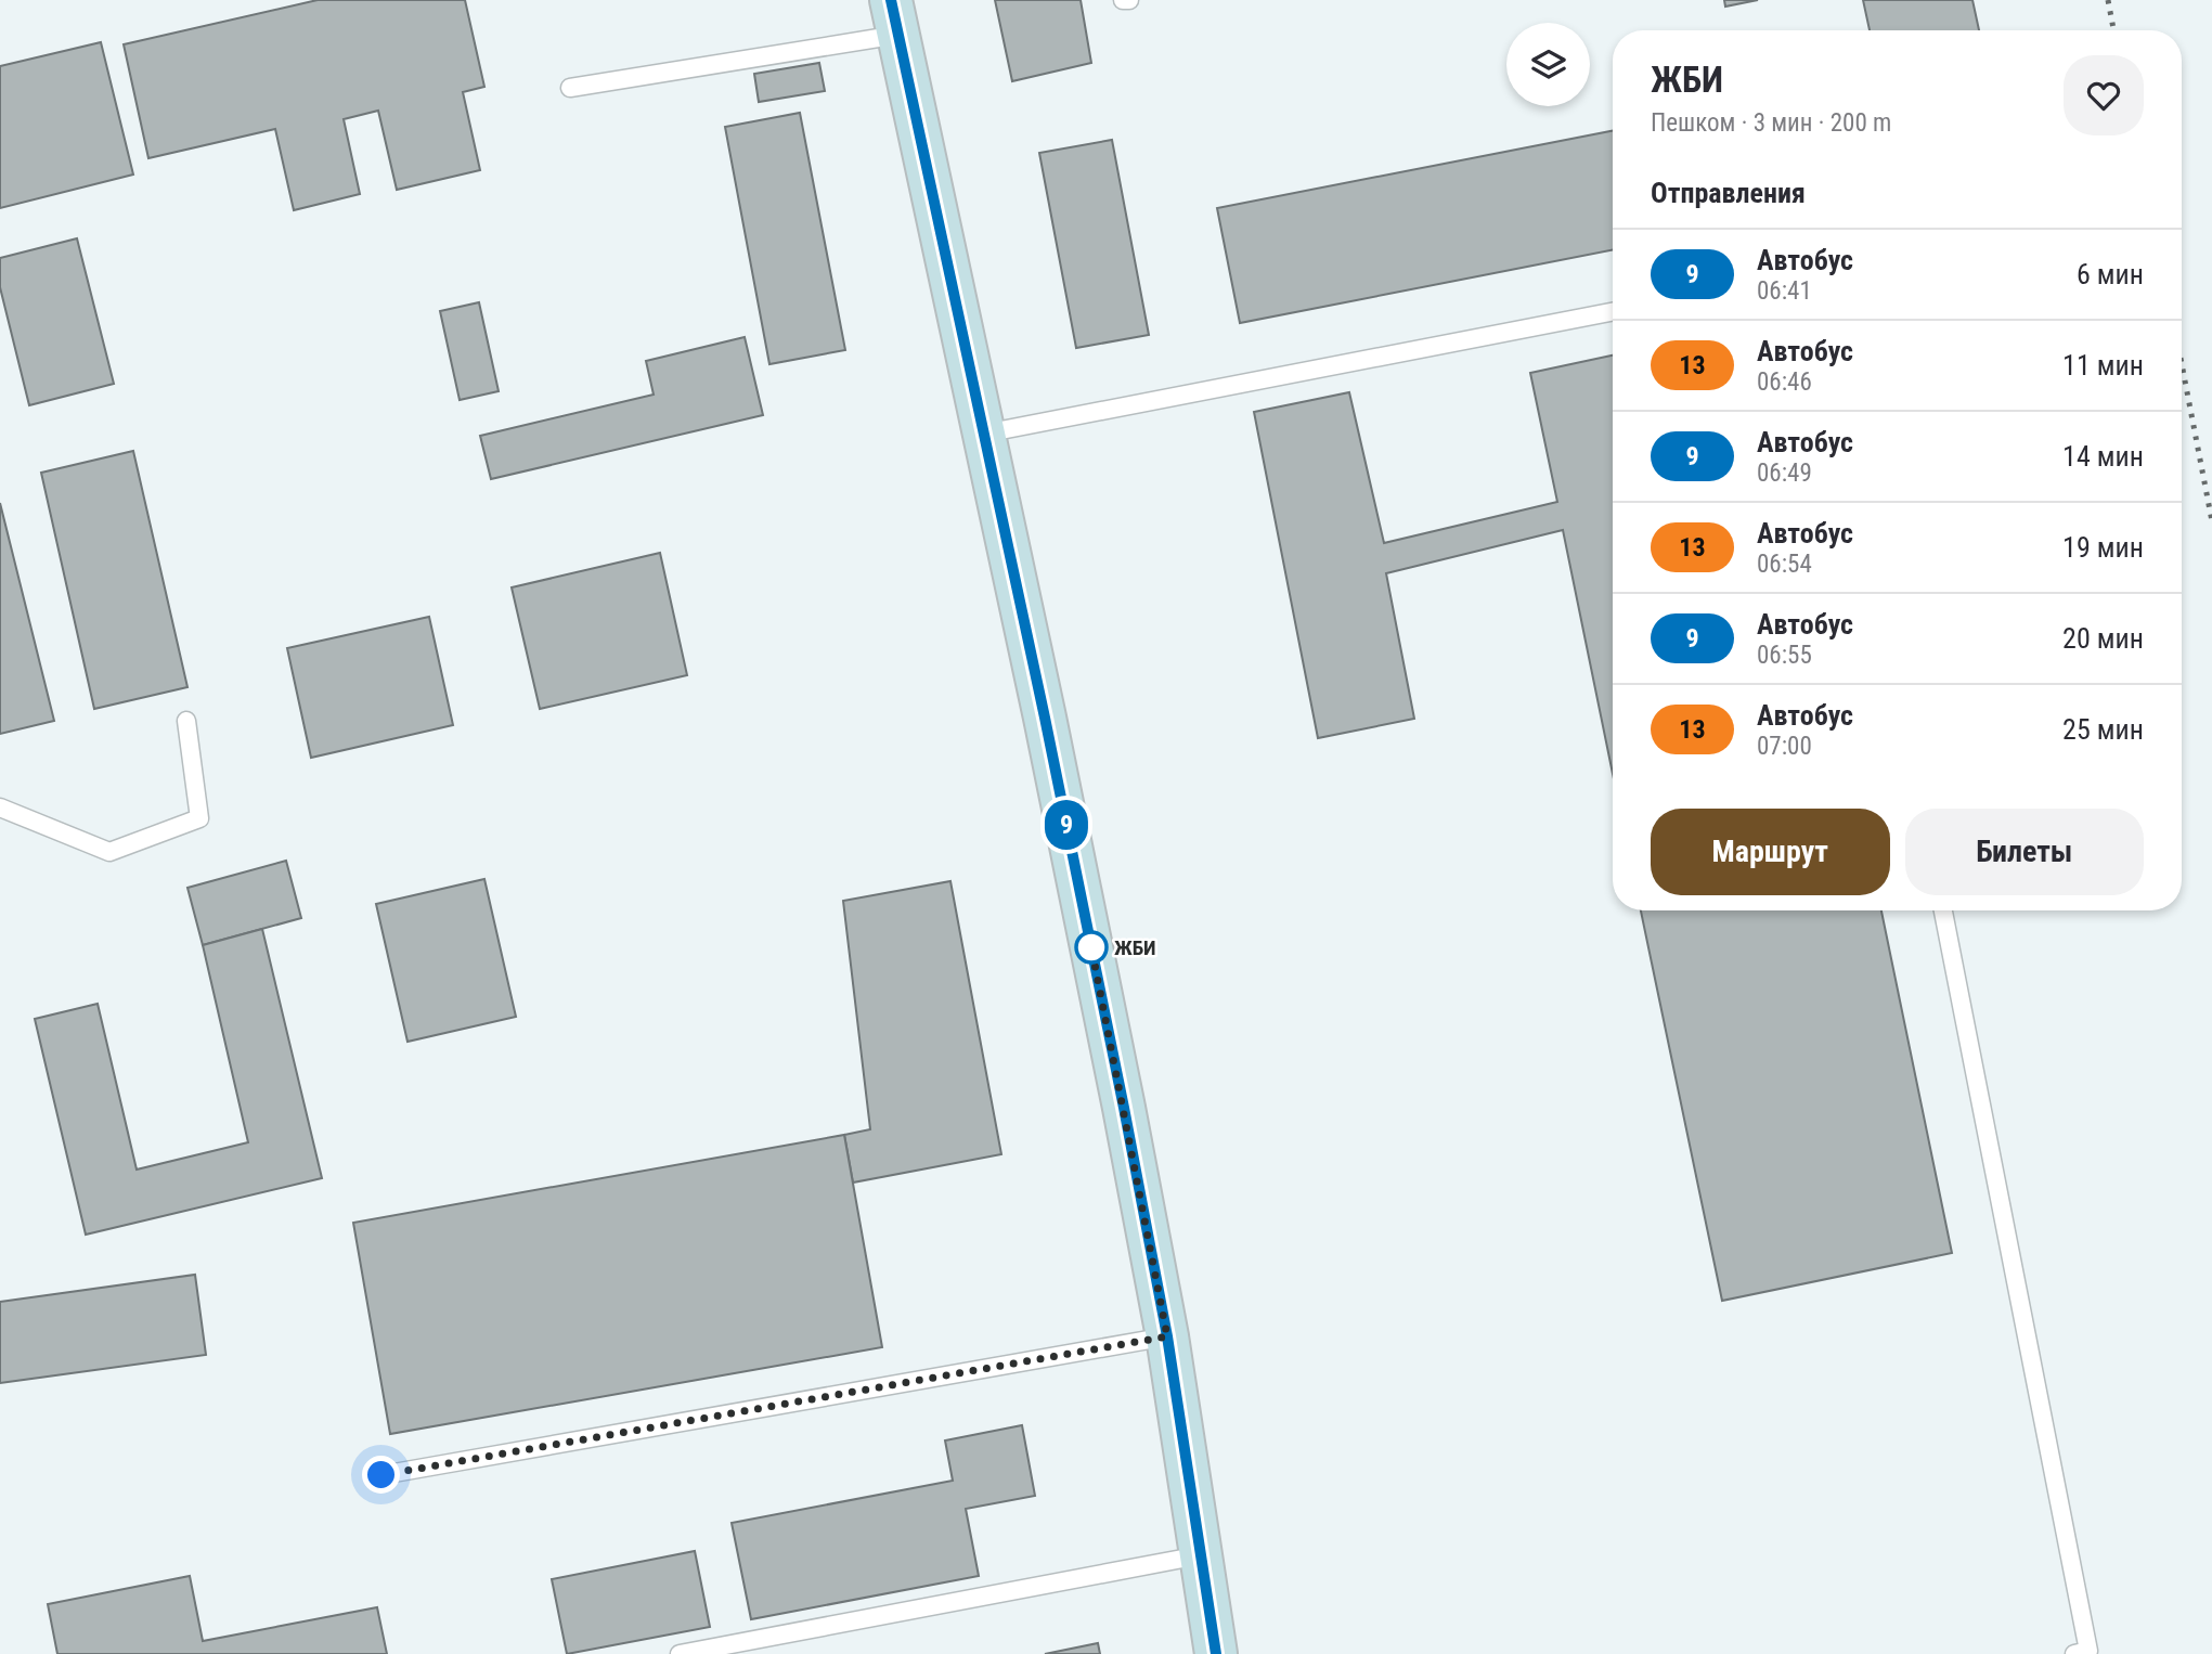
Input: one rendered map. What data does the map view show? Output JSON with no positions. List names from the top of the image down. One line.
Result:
{"places":["ЖБИ"],"lines":["bus line 9"],"page":{"on_map":"9","heading":[["ЖБИ","Пешком · 3 мин · 200 m"],"Отправления"],"list":[{"mark":"9","name":"Автобус","note":"06:41","value":"6 мин"},{"mark":"13","name":"Автобус","note":"06:46","value":"11 мин"},{"mark":"9","name":"Автобус","note":"06:49","value":"14 мин"},{"mark":"13","name":"Автобус","note":"06:54","value":"19 мин"},{"mark":"9","name":"Автобус","note":"06:55","value":"20 мин"},{"mark":"13","name":"Автобус","note":"07:00","value":"25 мин"}],"buttons":["Маршрут","Билеты"]}}
